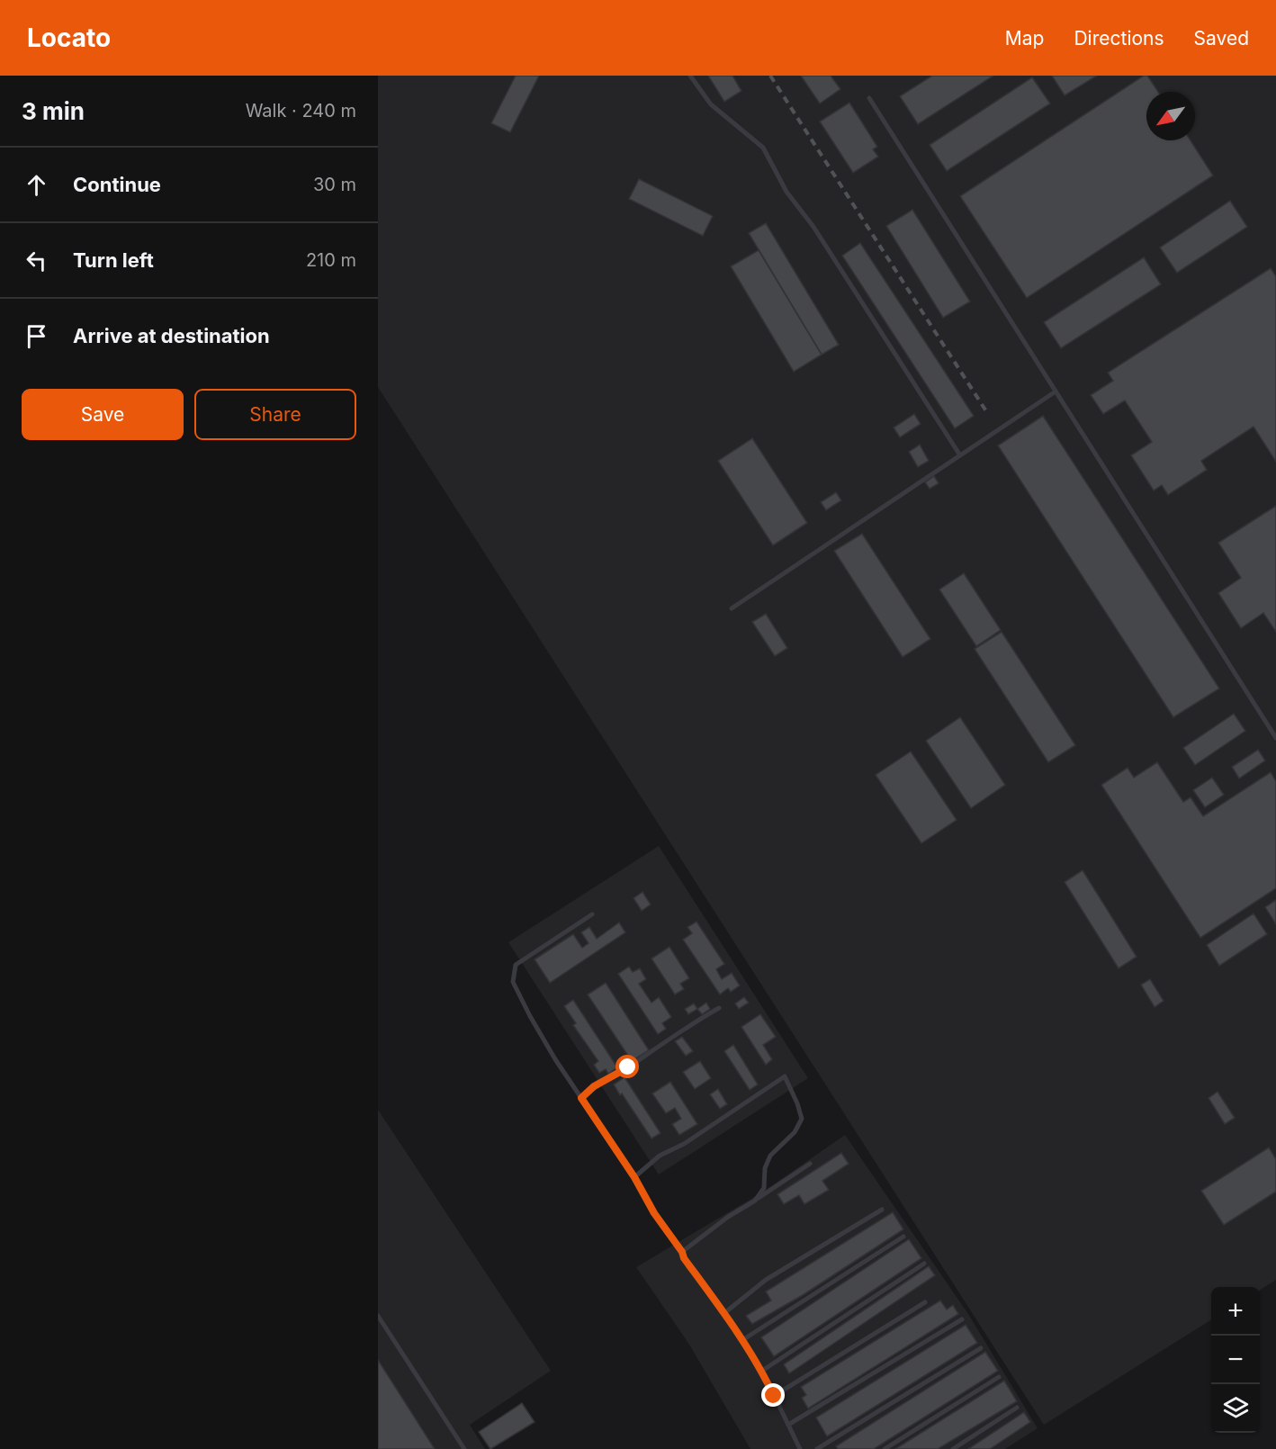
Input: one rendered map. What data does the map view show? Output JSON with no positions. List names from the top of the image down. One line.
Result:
{"north":"bottom left","page":{"header":"Locato","nav":["Map","Directions","Saved"],"heading":["3 min","Walk · 240 m"],"list":[["Continue","30 m"],["Turn left","210 m"],"Arrive at destination"],"buttons":["Save","Share"],"map_buttons":["+","−"]}}
